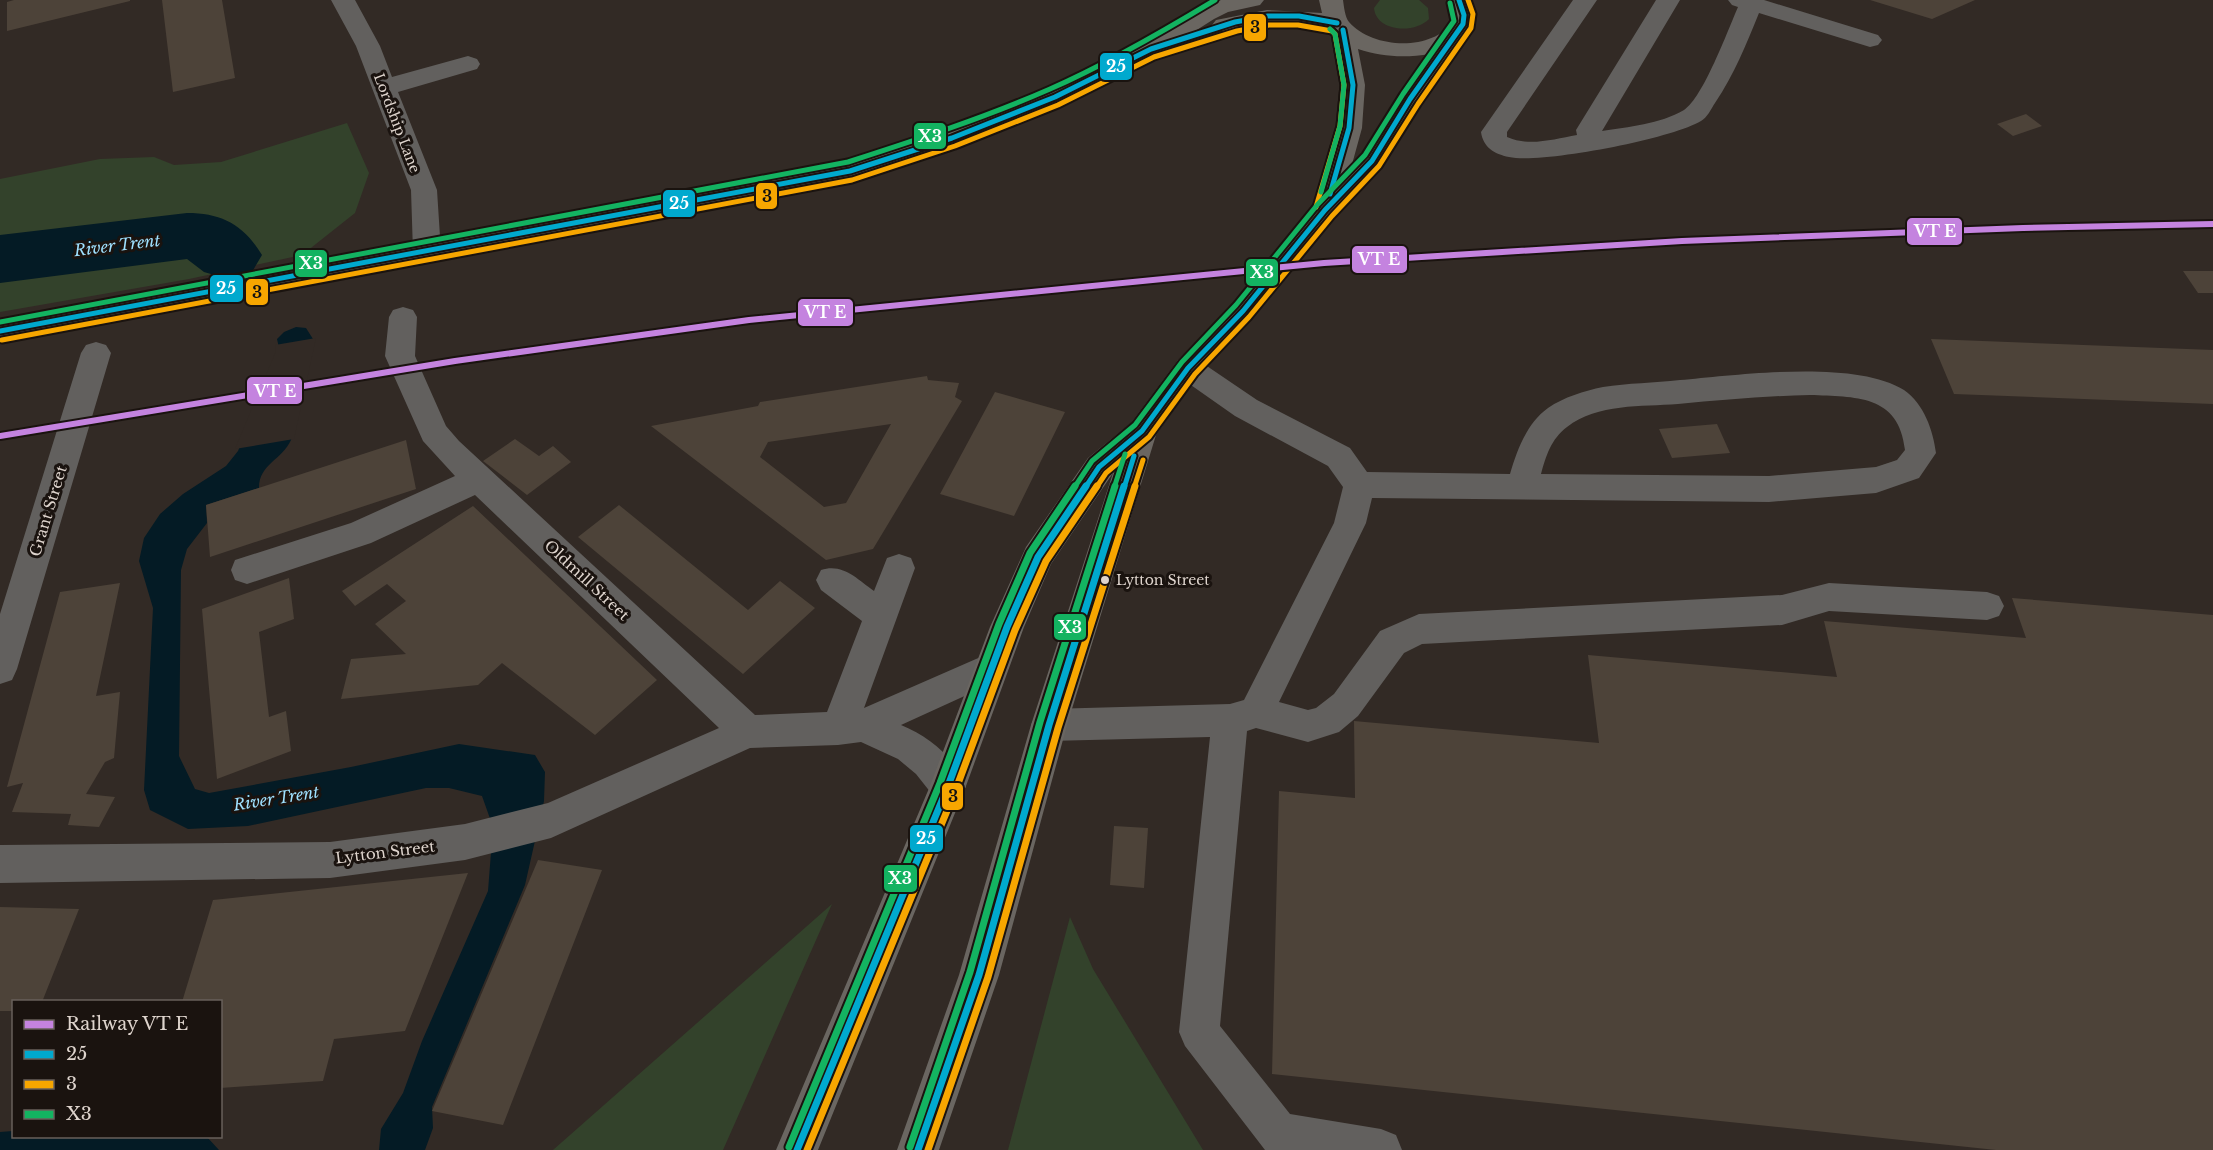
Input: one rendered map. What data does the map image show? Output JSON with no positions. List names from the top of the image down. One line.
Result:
{"streets":{"street":["Lordship Lane","Grant Street","Oldmill Street","Lytton Street"]},"crossings":[["Oldmill Street","Lytton Street"]],"water":["River Trent"],"places":["Lytton Street"],"lines":["transit line 25","transit line 3","transit line X3"],"legend":["Railway VT E","25","3","X3"]}
